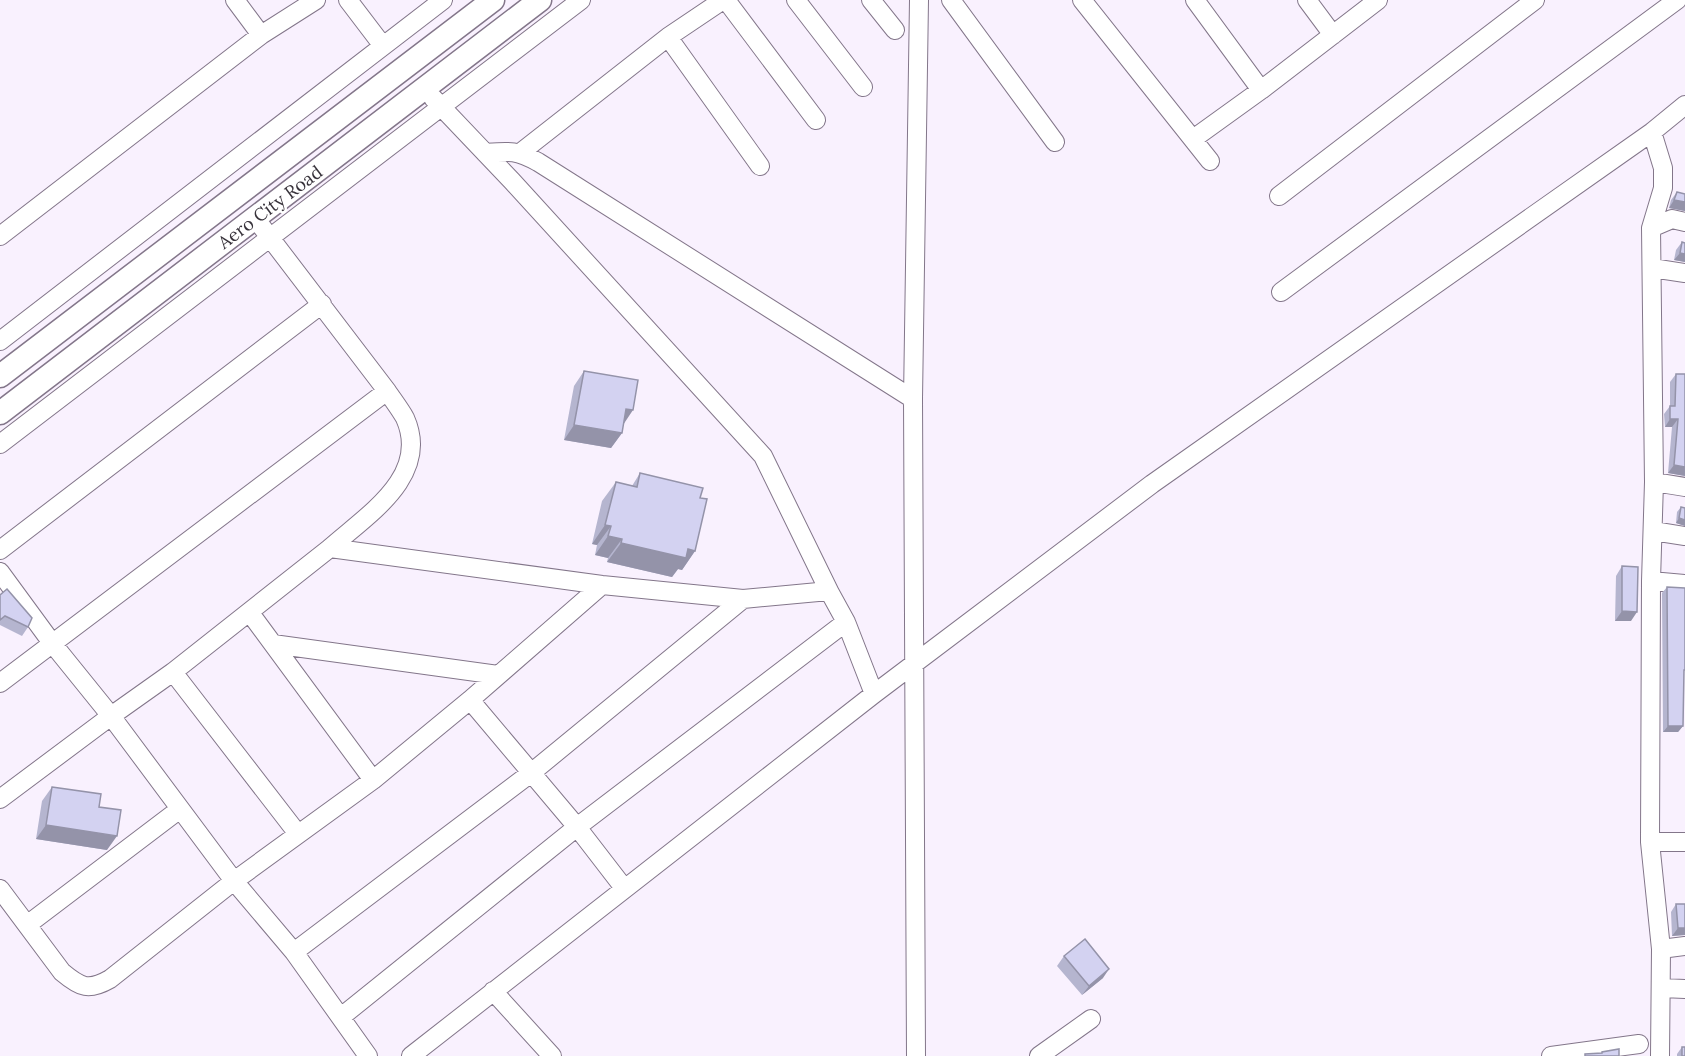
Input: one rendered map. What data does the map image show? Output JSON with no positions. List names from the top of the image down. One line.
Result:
{"streets":{"street":["Aero City Road"]}}
